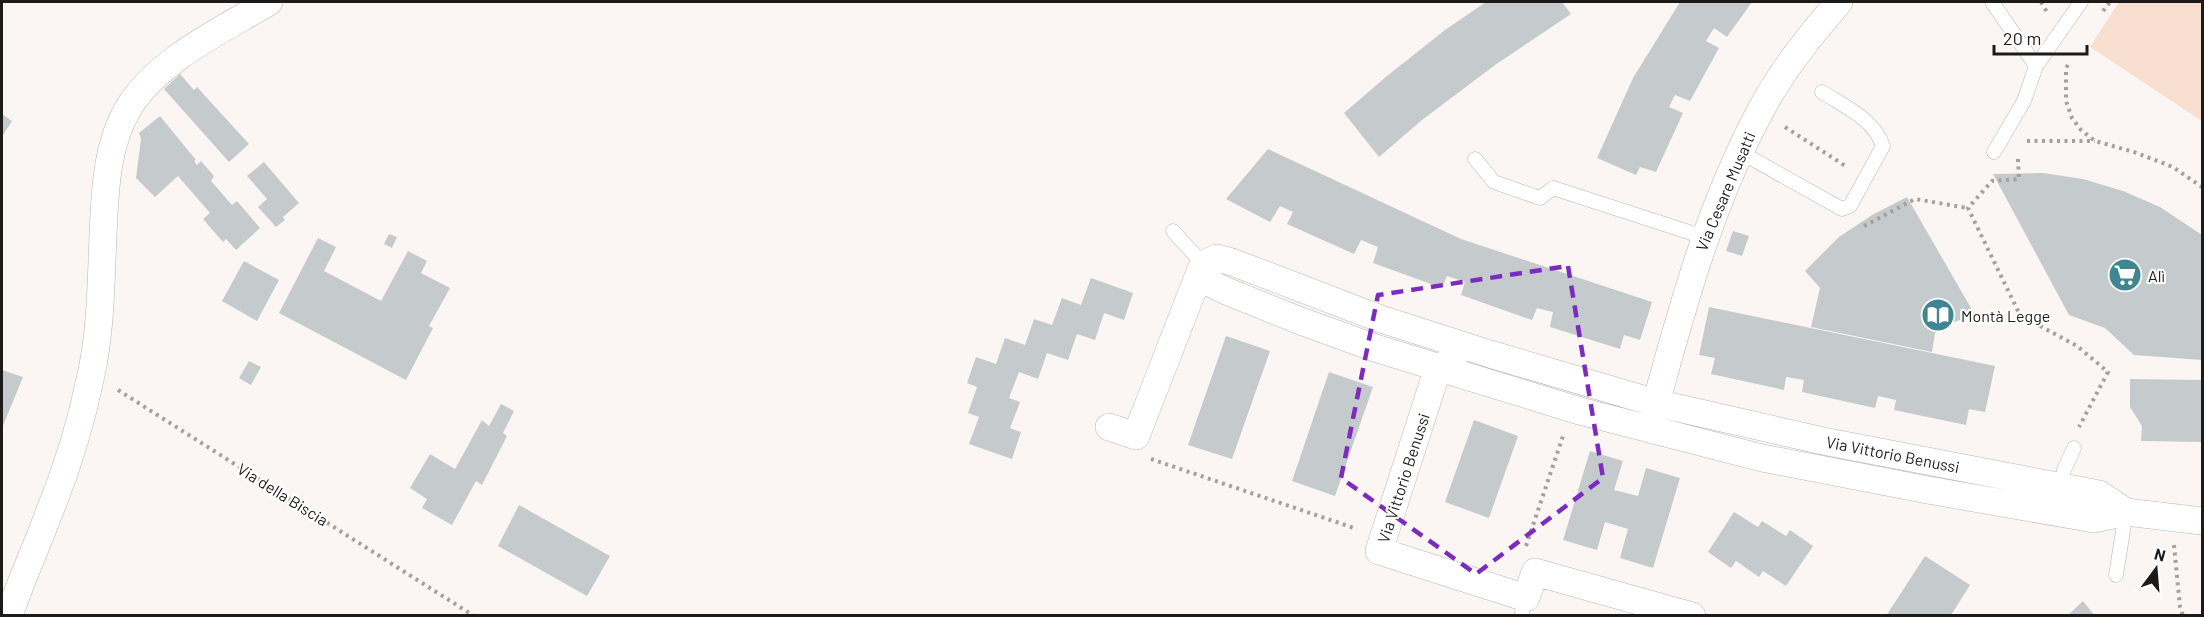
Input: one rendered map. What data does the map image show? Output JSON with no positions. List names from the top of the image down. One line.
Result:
{"streets":{"street":["Via Cesare Musatti","Via Vittorio Benussi"],"path":["Via della Biscia"]},"crossings":[["Via Cesare Musatti","Via Vittorio Benussi"]],"places":{"supermarket":["Alì"],"library":["Montà Legge"]},"scale_bar":"20 m","north":"top"}
